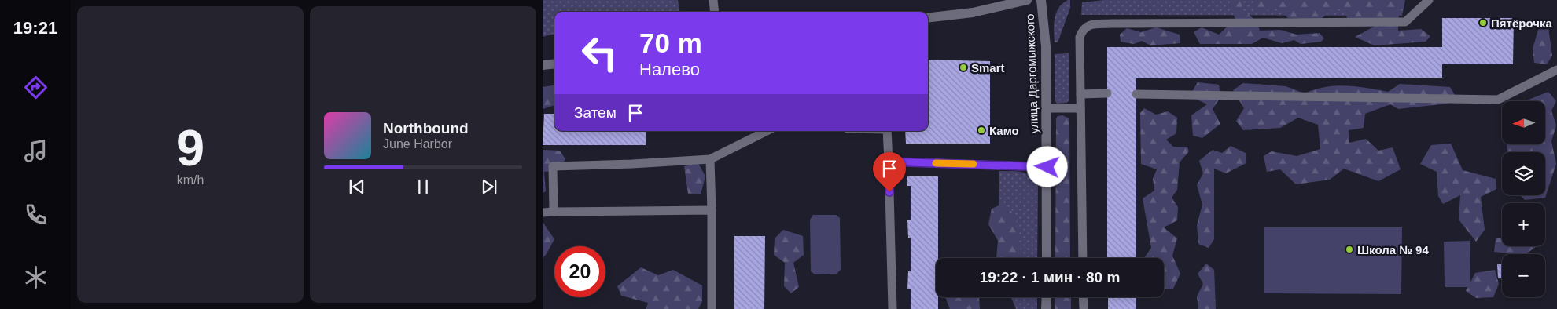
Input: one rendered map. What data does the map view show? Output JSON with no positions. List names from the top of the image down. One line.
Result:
{"streets":{"street":["улица Даргомыжского"]},"places":["Пятёрочка","Smart","Камо","Школа № 94"],"north":"left","page":{"tabs":"19:21","tile":["9","km/h"],"turn":["70 m","Налево"],"then":"Затем","map_buttons":["+","−"],"song":["Northbound","June Harbor"],"limit":"20","trip":"19:22 · 1 мин · 80 m"}}
